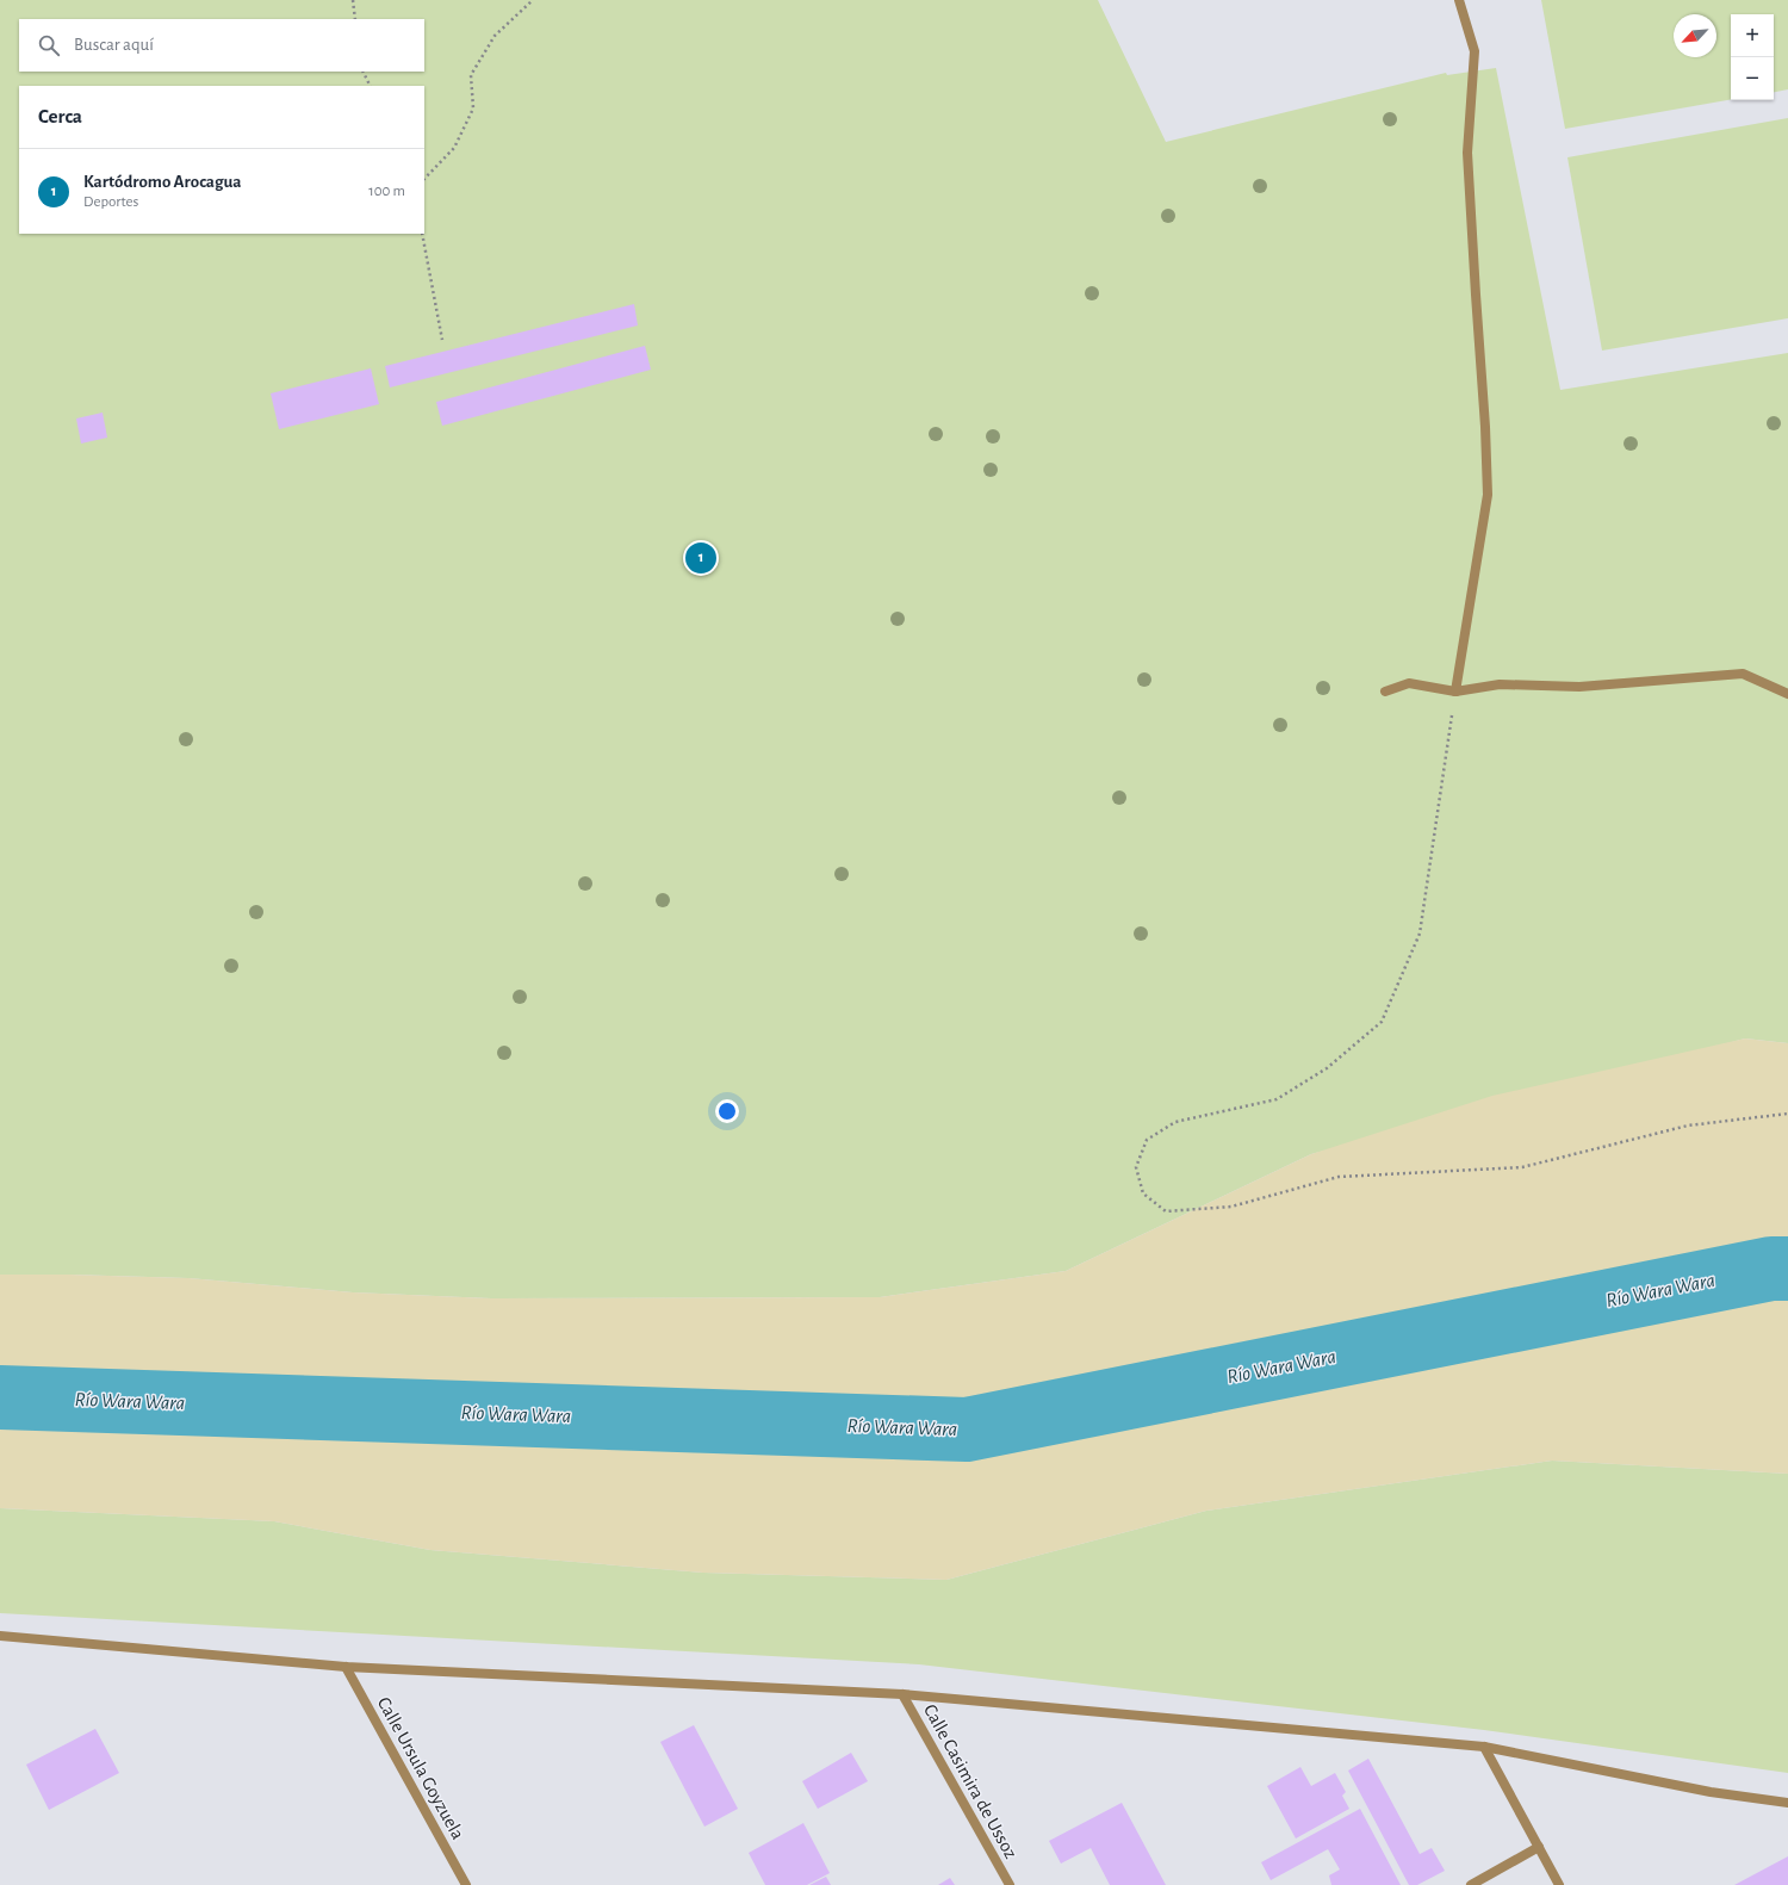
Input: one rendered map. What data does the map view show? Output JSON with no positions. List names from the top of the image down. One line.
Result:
{"streets":{"street":["Calle Ursula Goyzuela","Calle Casimira de Ussoz"]},"water":["Río Wara Wara"],"north":"bottom left","page":{"map_buttons":["+","−"],"search":"Buscar aquí","heading":"Cerca","list":[{"mark":"1","name":"Kartódromo Arocagua","note":"Deportes","value":"100 m"}],"pins":"1"}}
